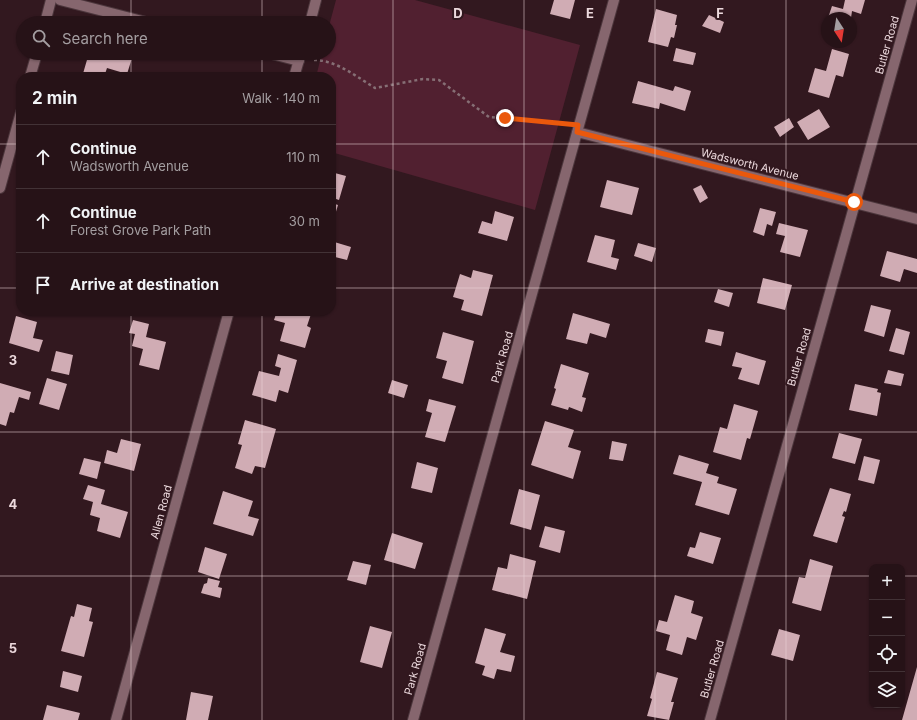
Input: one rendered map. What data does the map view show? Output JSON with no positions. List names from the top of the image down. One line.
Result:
{"streets":{"street":["Butler Road","Wadsworth Avenue","Park Road","Allen Road"]},"crossings":[["Butler Road","Wadsworth Avenue"],["Wadsworth Avenue","Park Road"]],"north":"bottom","page":{"search":"Search here","heading":["2 min","Walk · 140 m"],"list":[["Continue","Wadsworth Avenue","110 m"],["Continue","Forest Grove Park Path","30 m"],"Arrive at destination"],"map_buttons":["+","−"]},"grid":{"columns":["D","E","F"],"rows":["3","4","5"]}}
